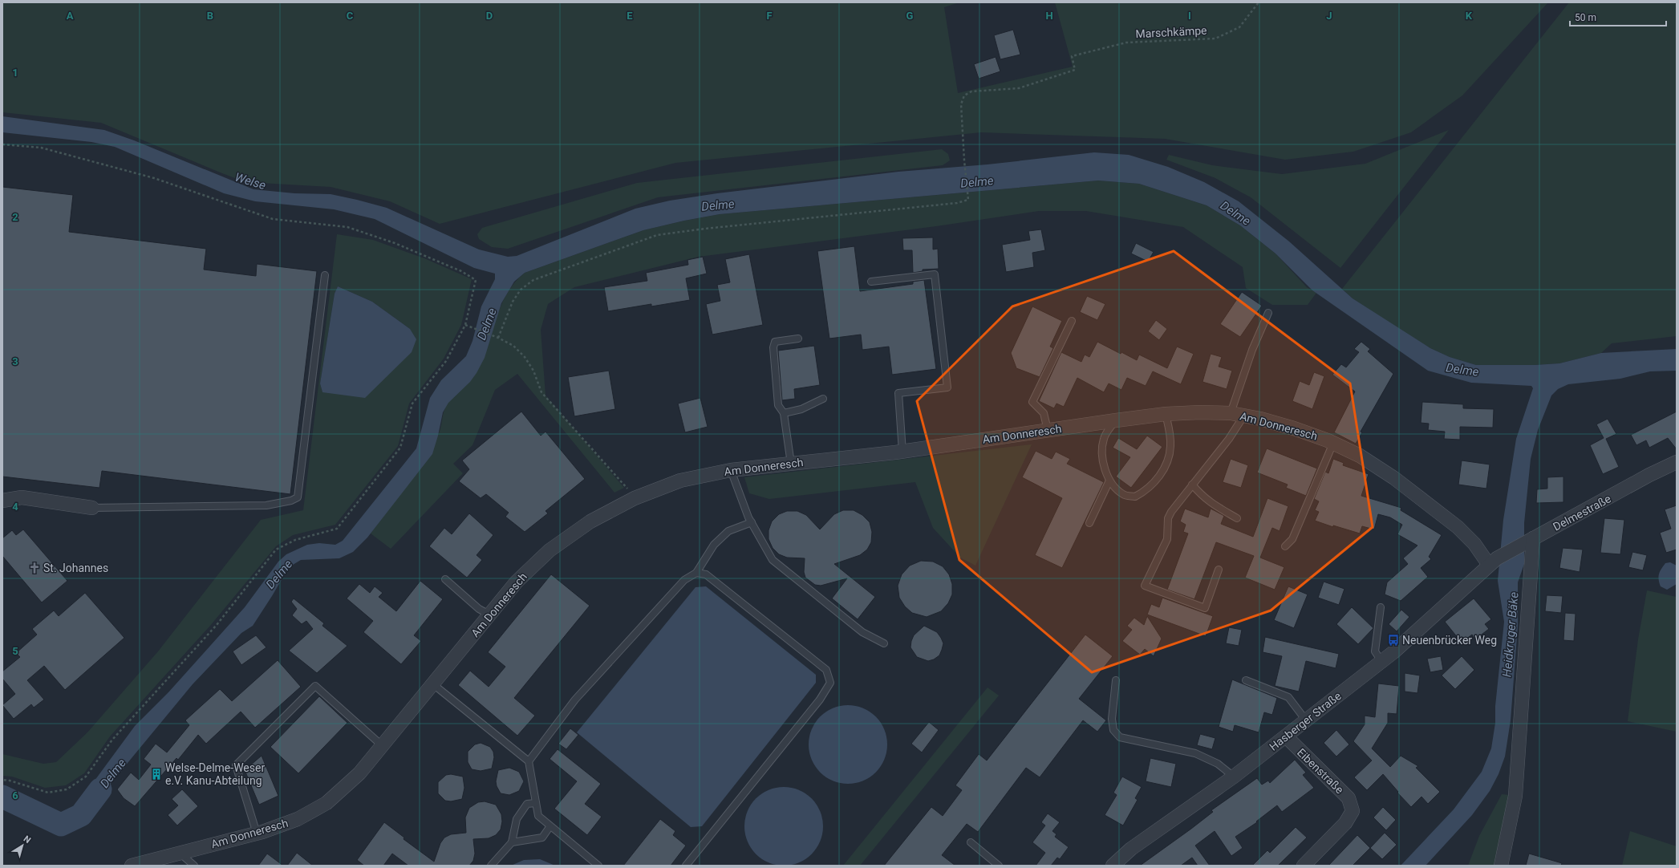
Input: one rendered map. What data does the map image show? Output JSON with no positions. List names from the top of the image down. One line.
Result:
{"streets":{"street":["Am Donneresch","Delmestraße","Hasberger Straße","Eibenstraße"],"path":["Marschkämpe"]},"crossings":[["Am Donneresch","Delmestraße"],["Am Donneresch","Hasberger Straße"],["Delmestraße","Hasberger Straße"],["Hasberger Straße","Eibenstraße"]],"water":["Welse","Delme","Heidkruger Bäke"],"places":{"church":["St. Johannes"],"bus stop":["Neuenbrücker Weg"],"building":["Welse-Delme-Weser e.V. Kanu-Abteilung"]},"scale_bar":"50 m","north":"top right","grid":{"columns":["A","B","C","D","E","F","G","H","I","J","K"],"rows":["1","2","3","4","5","6"]}}
